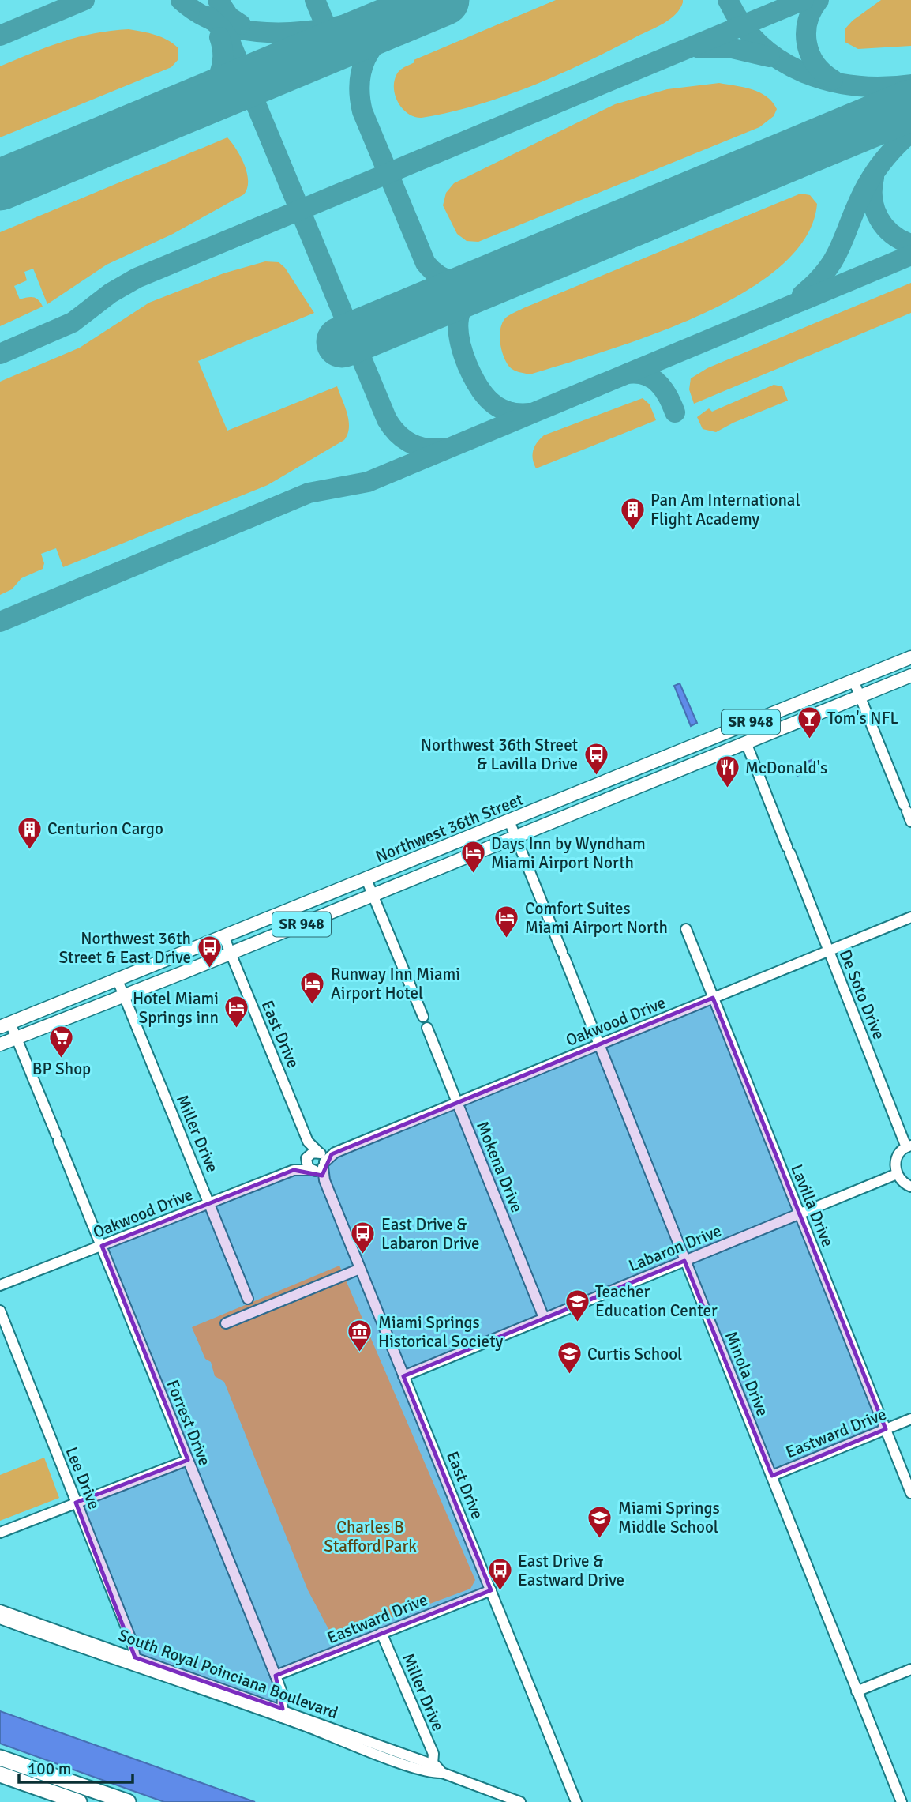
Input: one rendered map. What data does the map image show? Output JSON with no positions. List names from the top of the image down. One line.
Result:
{"streets":{"main road":["SR 948","Northwest 36th Street"],"street":["De Soto Drive","Oakwood Drive","East Drive","Miller Drive","Mokena Drive","Lavilla Drive","Labaron Drive","Minola Drive","Forrest Drive","Eastward Drive","Lee Drive","South Royal Poinciana Boulevard"]},"crossings":[["Northwest 36th Street","De Soto Drive"],["Northwest 36th Street","East Drive"],["Northwest 36th Street","Miller Drive"],["Northwest 36th Street","Minola Drive"],["Northwest 36th Street","Forrest Drive"],["De Soto Drive","Oakwood Drive"],["Oakwood Drive","East Drive"],["Oakwood Drive","Miller Drive"],["Oakwood Drive","Mokena Drive"],["Oakwood Drive","Lavilla Drive"],["Oakwood Drive","Minola Drive"],["Oakwood Drive","Forrest Drive"],["East Drive","Labaron Drive"],["East Drive","Eastward Drive"],["Miller Drive","Eastward Drive"],["Miller Drive","South Royal Poinciana Boulevard"],["Mokena Drive","Labaron Drive"],["Lavilla Drive","Labaron Drive"],["Lavilla Drive","Eastward Drive"],["Labaron Drive","Minola Drive"],["Minola Drive","Eastward Drive"],["Forrest Drive","Eastward Drive"],["Forrest Drive","South Royal Poinciana Boulevard"],["Lee Drive","South Royal Poinciana Boulevard"]],"parks":["Charles B Stafford Park"],"places":{"building":["Pan Am International Flight Academy","Centurion Cargo"],"bar":["Tom's NFL"],"bus stop":["Northwest 36th Street & Lavilla Drive","Northwest 36th Street & East Drive","East Drive & Labaron Drive","East Drive & Eastward Drive"],"restaurant":["McDonald's"],"hotel":["Days Inn by Wyndham Miami Airport North","Comfort Suites Miami Airport North","Runway Inn Miami Airport Hotel","Hotel Miami Springs inn"],"supermarket":["BP Shop"],"school or university":["Teacher Education Center","Curtis School","Miami Springs Middle School"],"museum":["Miami Springs Historical Society"]},"scale_bar":"100 m"}
